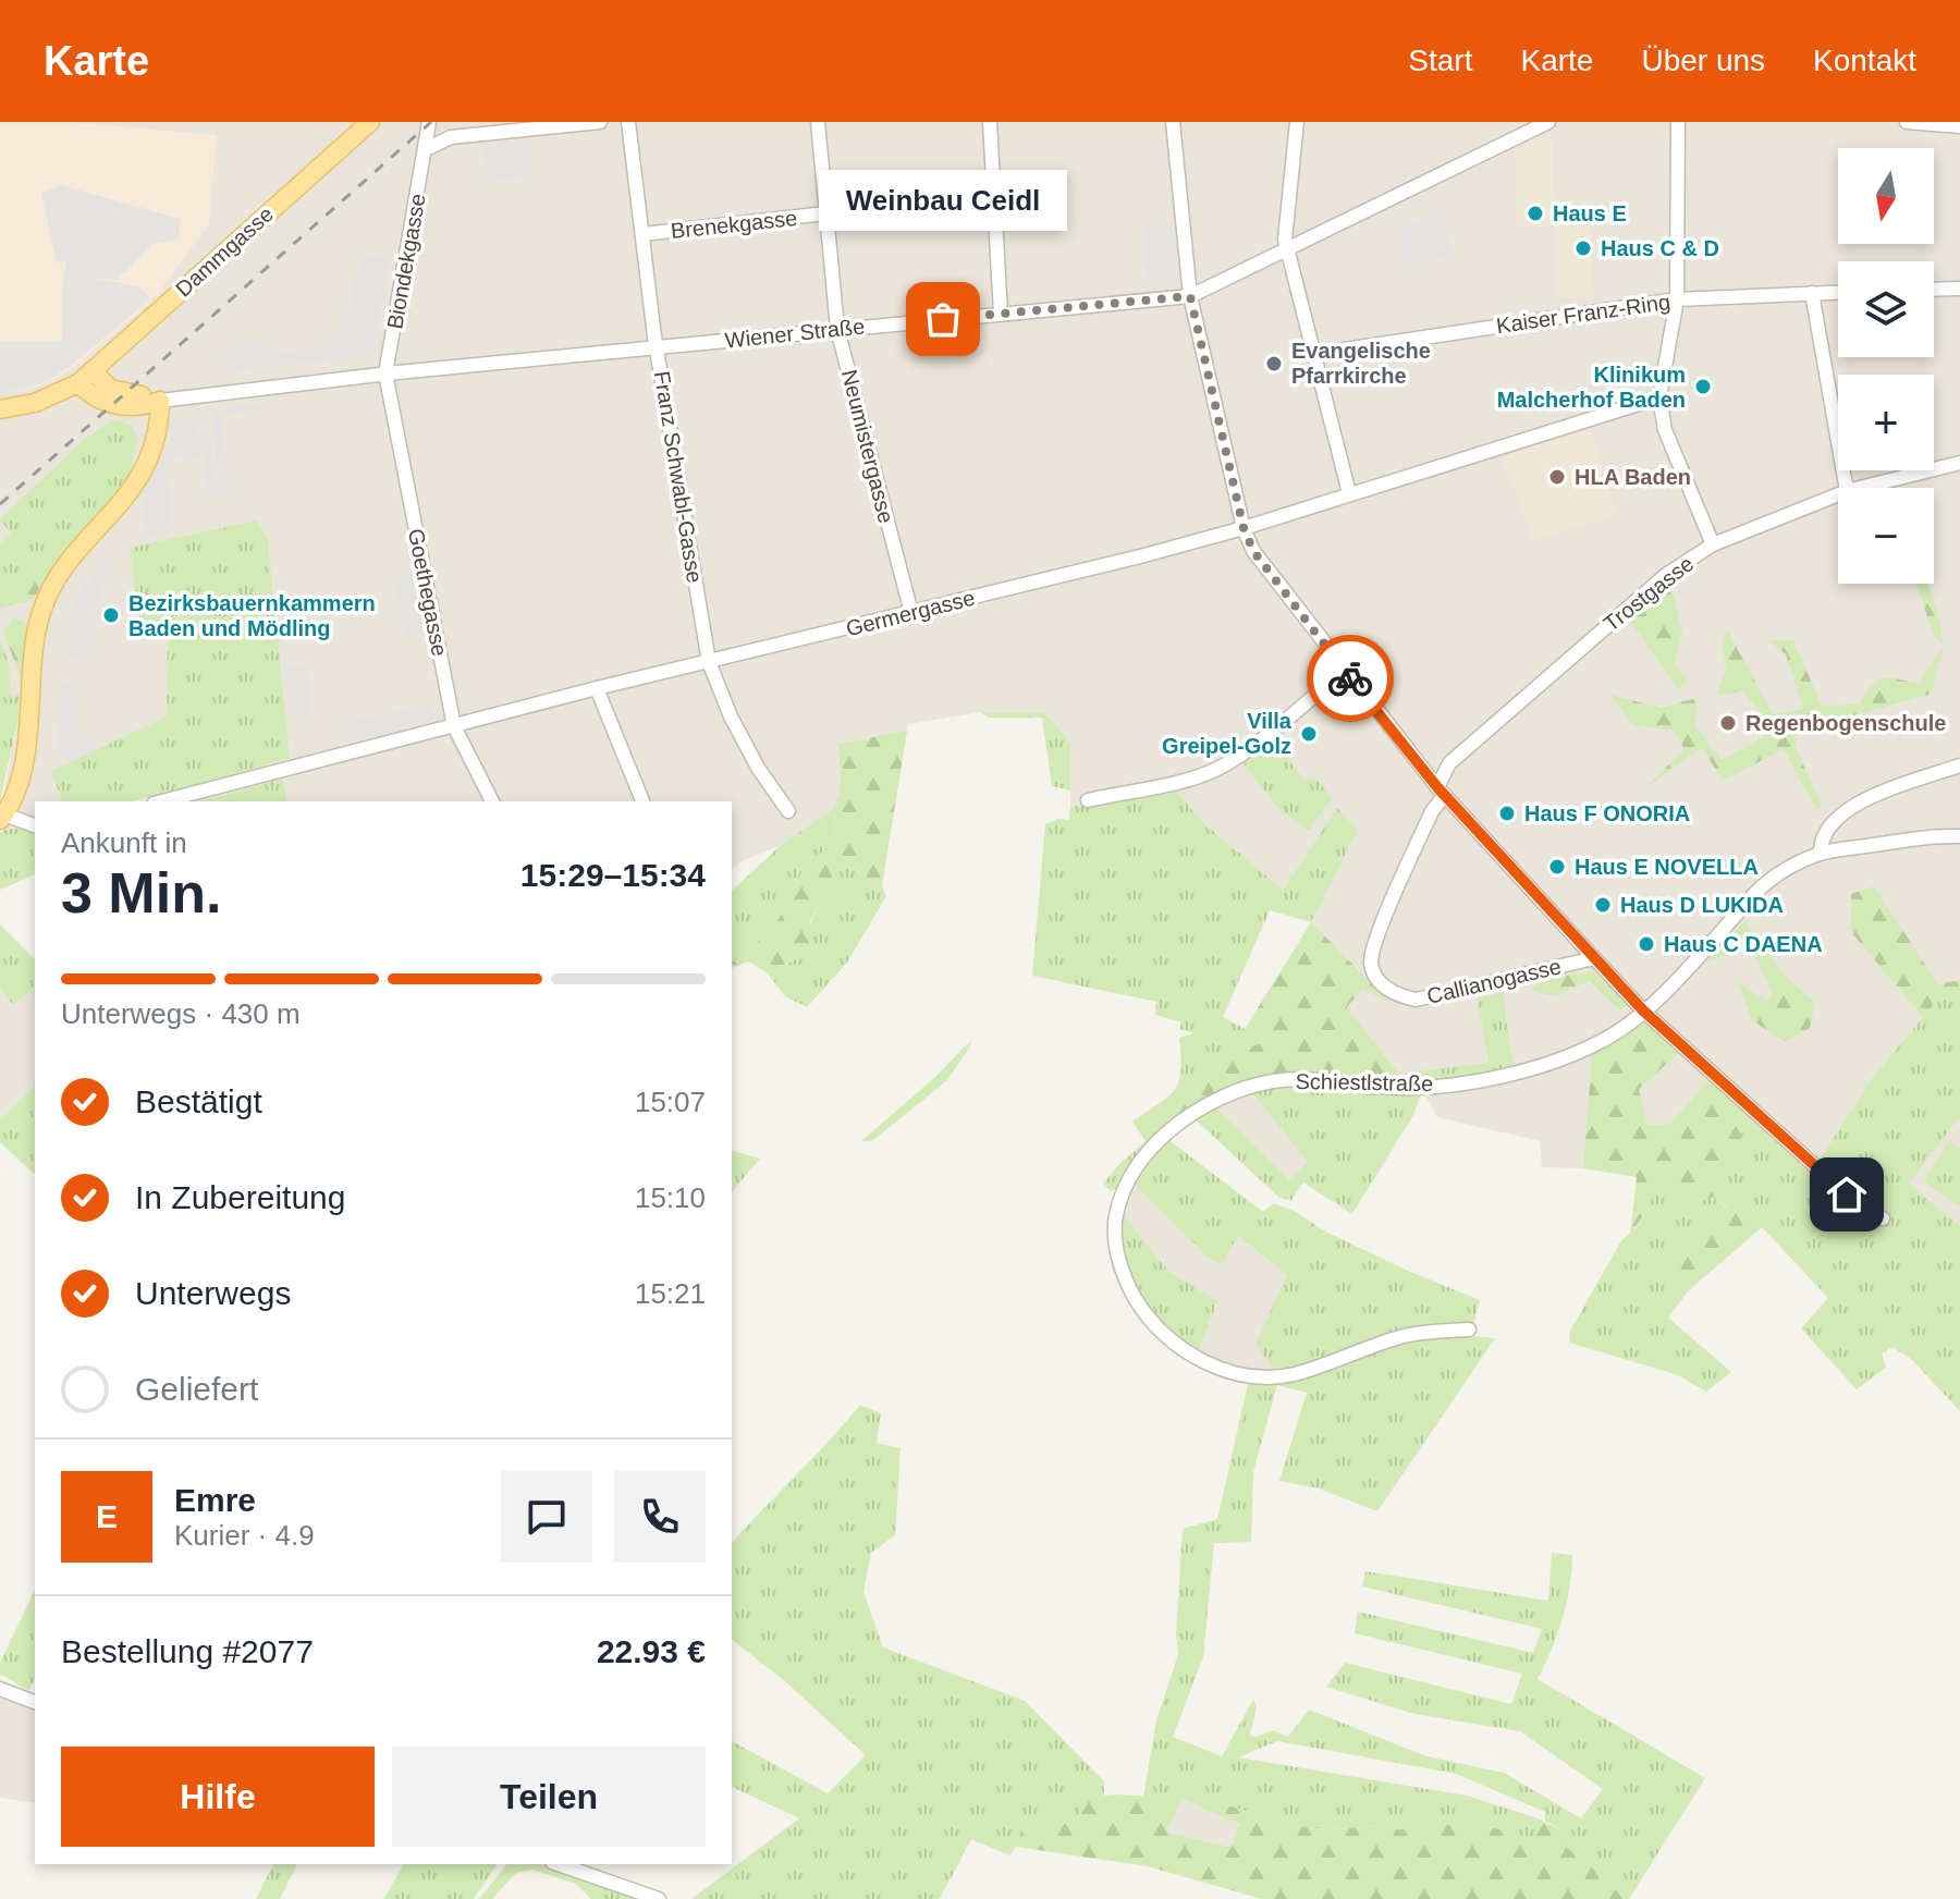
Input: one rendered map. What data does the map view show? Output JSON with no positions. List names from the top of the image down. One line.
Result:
{"streets":{"main road":["Dammgasse","Wiener Straße"],"street":["Brenekgasse","Biondekgasse","Kaiser Franz-Ring","Neumistergasse","Franz Schwabl-Gasse","Goethegasse","Trostgasse","Germergasse","Callianogasse","Schiestlstraße"]},"crossings":[["Brenekgasse","Neumistergasse"],["Brenekgasse","Franz Schwabl-Gasse"],["Dammgasse","Wiener Straße"],["Biondekgasse","Wiener Straße"],["Biondekgasse","Goethegasse"],["Wiener Straße","Neumistergasse"],["Wiener Straße","Franz Schwabl-Gasse"],["Wiener Straße","Goethegasse"],["Neumistergasse","Germergasse"],["Franz Schwabl-Gasse","Germergasse"],["Goethegasse","Germergasse"],["Trostgasse","Callianogasse"]],"places":["Haus E","Haus C & D","Weinbau Ceidl","Evangelische Pfarrkirche","Klinikum Malcherhof Baden","HLA Baden","Bezirksbauernkammern Baden und Mödling","Regenbogenschule","Villa Greipel-Golz","Haus F ONORIA","Haus E NOVELLA","Haus D LUKIDA","Haus C DAENA"],"north":"bottom","page":{"header":"Karte","nav":["Start","Karte","Über uns","Kontakt"],"map_buttons":["+","−"],"bubble":"Weinbau Ceidl","heading":["3 Min.","Ankunft in","15:29–15:34"],"panel":["Emre","Kurier · 4.9","Bestellung #2077","22.93 €"],"bar":"Unterwegs · 430 m","list":[["Bestätigt","15:07"],["In Zubereitung","15:10"],["Unterwegs","15:21"],"Geliefert"],"round":"E","buttons":["Hilfe","Teilen"]}}
